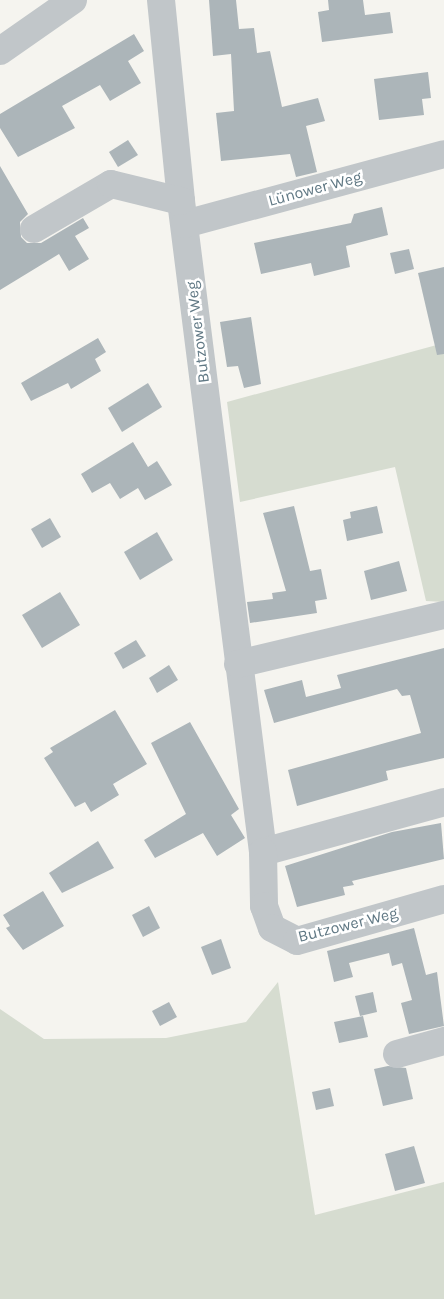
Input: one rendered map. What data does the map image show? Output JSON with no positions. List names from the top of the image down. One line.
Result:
{"streets":{"street":["Lünower Weg","Butzower Weg"]},"crossings":[["Lünower Weg","Butzower Weg"]]}
